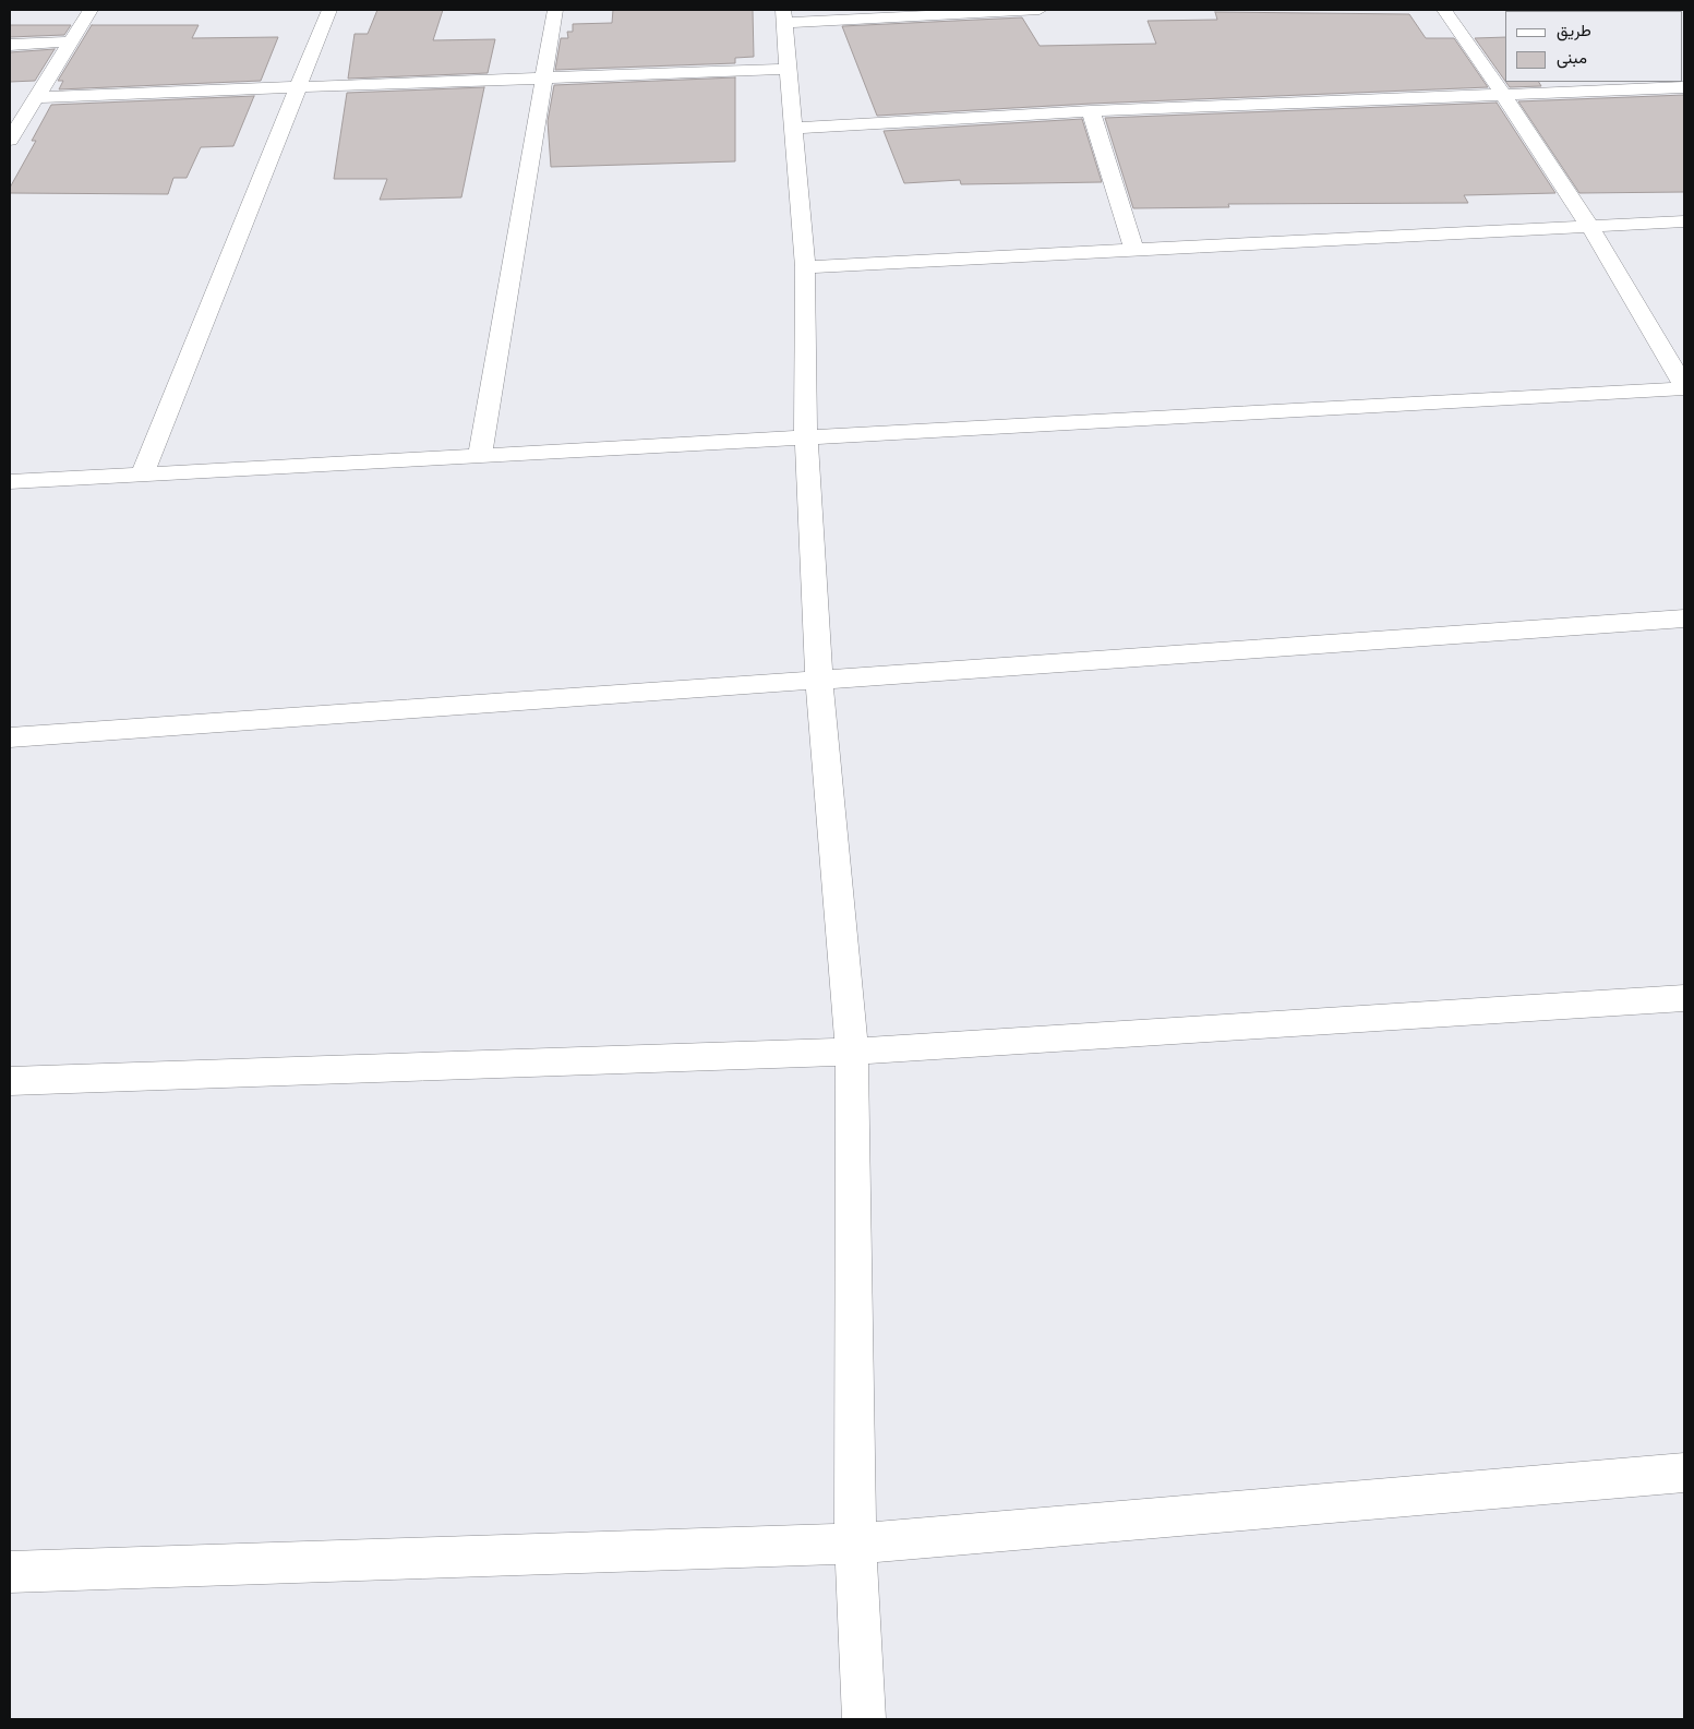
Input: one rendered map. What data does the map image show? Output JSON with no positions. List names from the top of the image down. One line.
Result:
{"legend":["طريق","مبنى"]}
